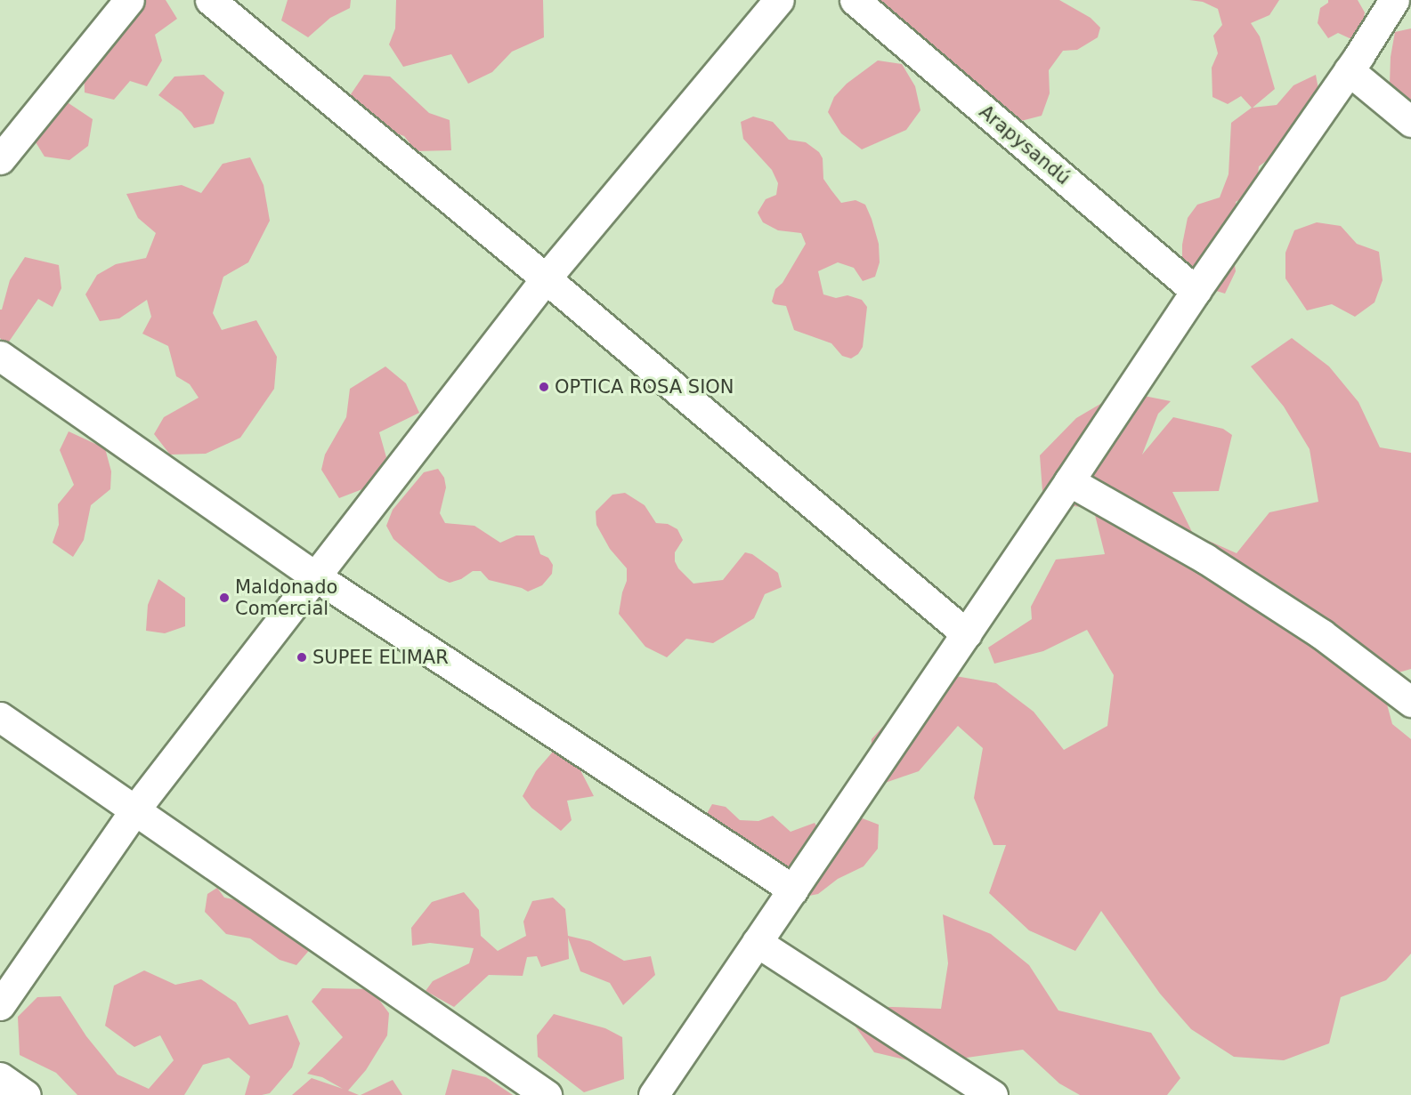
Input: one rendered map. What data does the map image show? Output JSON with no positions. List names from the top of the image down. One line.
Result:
{"streets":{"street":["Arapysandú"]},"places":["OPTICA ROSA SION","Maldonado Comercial","SUPEE ELIMAR"]}
